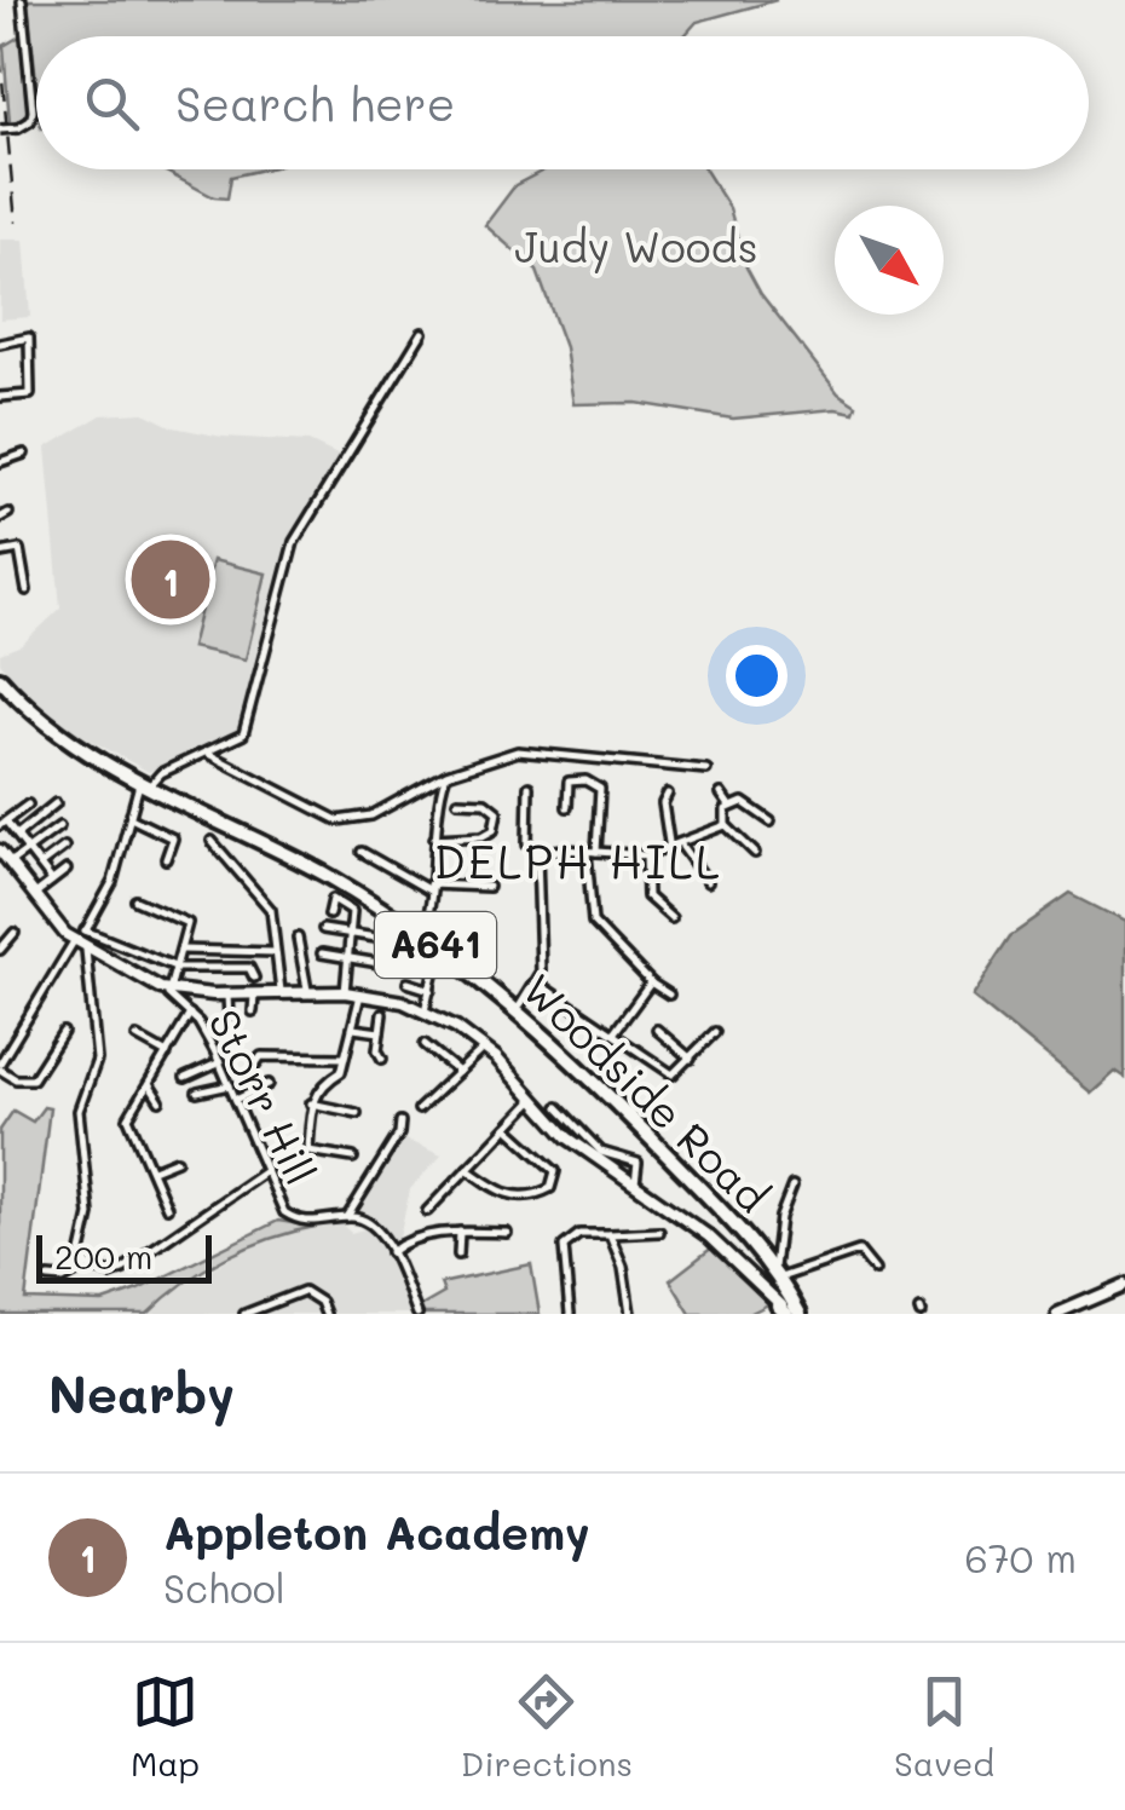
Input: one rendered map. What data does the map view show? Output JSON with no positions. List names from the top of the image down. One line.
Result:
{"streets":{"main road":["A641","Woodside Road"],"street":["Storr Hill"]},"districts":["DELPH HILL"],"parks":["Judy Woods"],"scale_bar":"200 m","north":"bottom right","page":{"search":"Search here","pins":"1","scale":"200 m","heading":"Nearby","list":[{"mark":"1","name":"Appleton Academy","note":"School","value":"670 m"}],"nav":["Map","Directions","Saved"]}}
